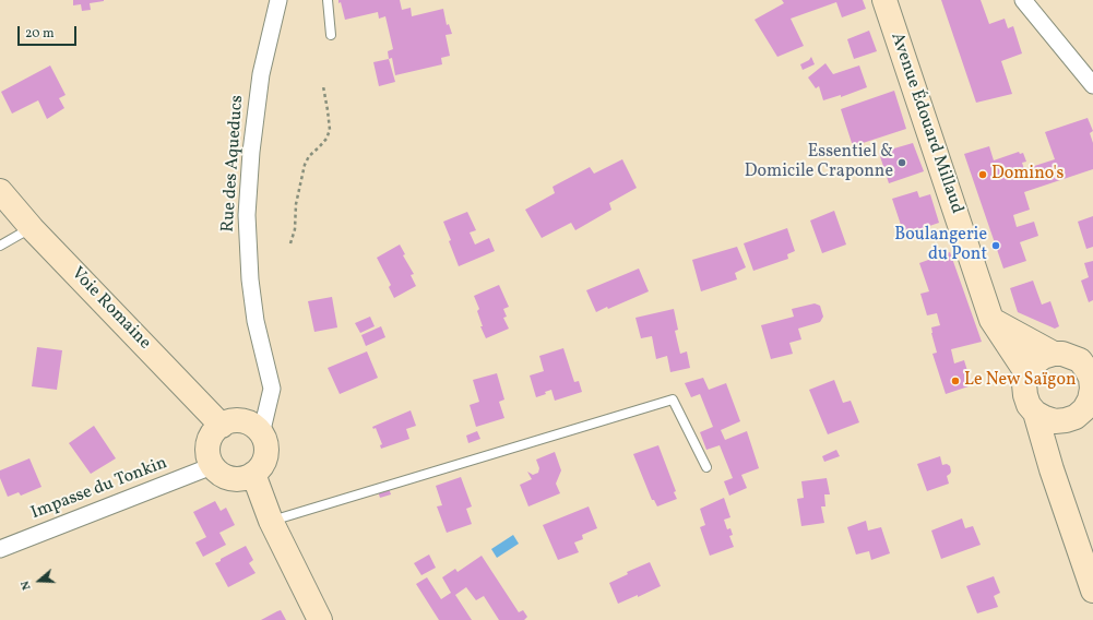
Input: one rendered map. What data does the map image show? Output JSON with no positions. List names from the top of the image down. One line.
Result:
{"streets":{"main road":["Avenue Édouard Millaud","Voie Romaine"],"street":["Rue des Aqueducs","Impasse du Tonkin"]},"crossings":[["Rue des Aqueducs","Voie Romaine"],["Rue des Aqueducs","Impasse du Tonkin"],["Voie Romaine","Impasse du Tonkin"]],"places":["Essentiel & Domicile Craponne","Domino's","Boulangerie du Pont","Le New Saïgon"],"scale_bar":"20 m","north":"left"}
